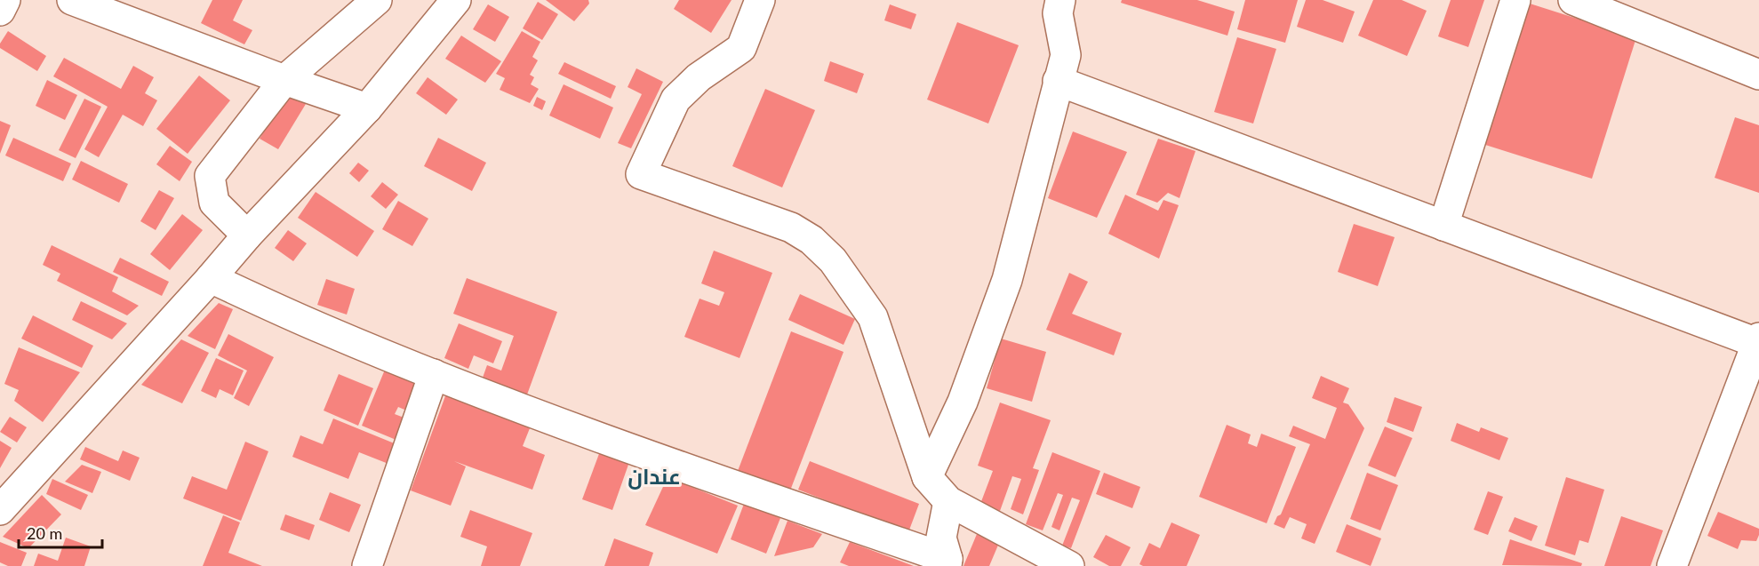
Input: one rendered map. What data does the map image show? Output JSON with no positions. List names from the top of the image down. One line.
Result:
{"districts":["عندان"],"scale_bar":"20 m"}
